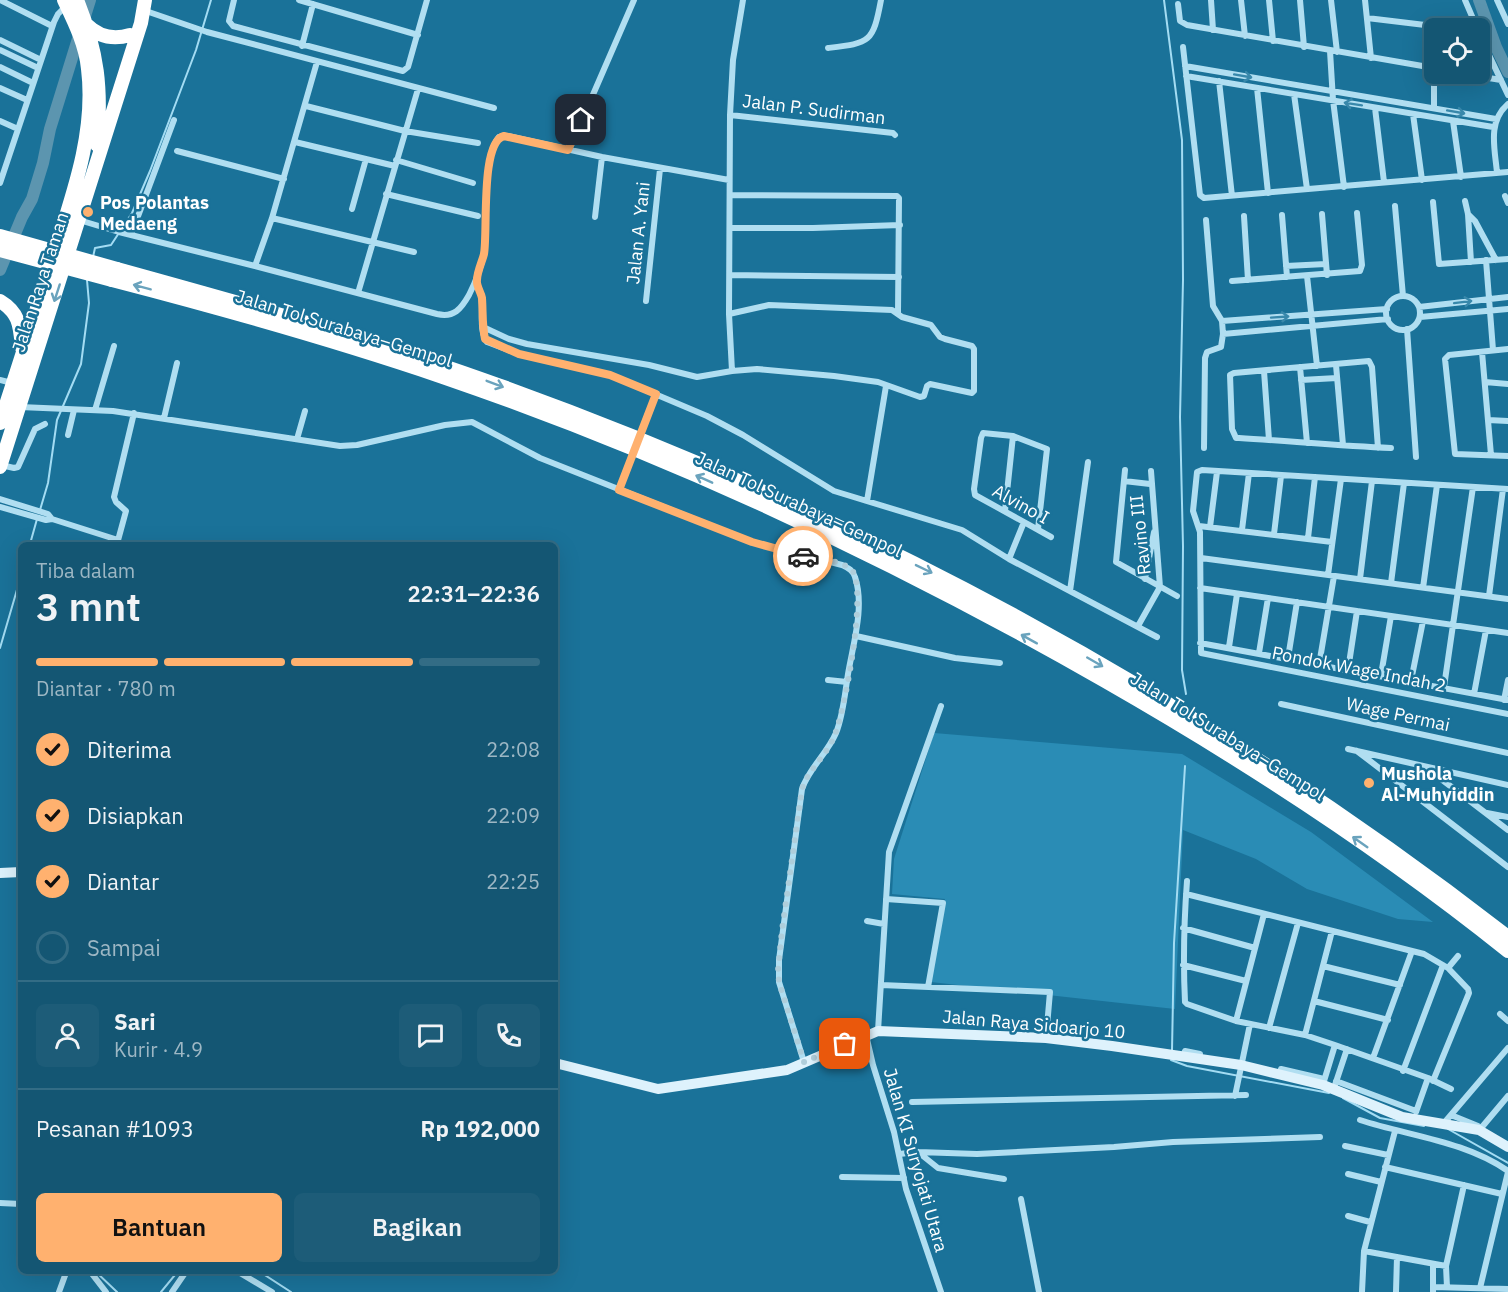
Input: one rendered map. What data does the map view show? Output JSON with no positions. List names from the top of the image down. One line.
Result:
{"streets":{"highway":["Jalan Raya Taman","Jalan Tol Surabaya–Gempol"],"street":["Jalan P. Sudirman","Jalan A. Yani","Alvino I","Ravino III","Pondok Wage Indah 2","Wage Permai","Jalan Raya Sidoarjo 10","Jalan KI Suryojati Utara"]},"crossings":[["Jalan Raya Sidoarjo 10","Jalan KI Suryojati Utara"]],"places":["Pos Polantas Medaeng","Mushola Al-Muhyiddin"],"page":{"heading":["3 mnt","Tiba dalam","22:31–22:36"],"panel":["Sari","Kurir · 4.9","Pesanan #1093","Rp 192,000"],"bar":"Diantar · 780 m","list":[["Diterima","22:08"],["Disiapkan","22:09"],["Diantar","22:25"],"Sampai"],"buttons":["Bantuan","Bagikan"]}}
